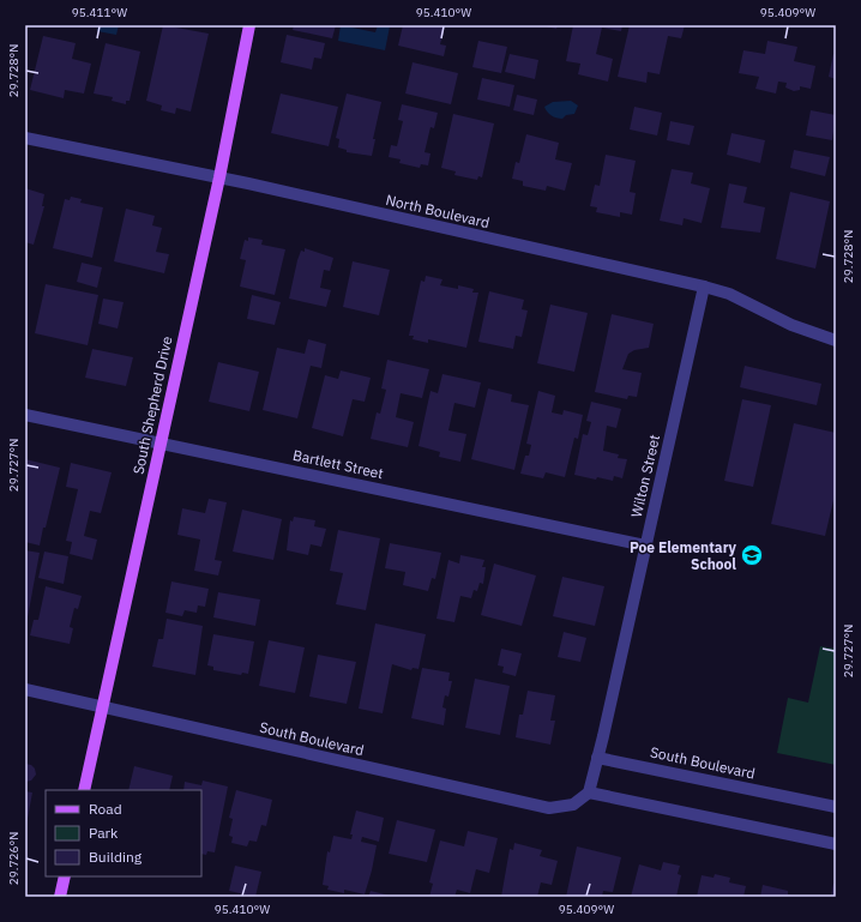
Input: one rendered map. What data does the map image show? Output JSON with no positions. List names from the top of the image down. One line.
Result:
{"streets":{"main road":["South Shepherd Drive"],"street":["North Boulevard","Bartlett Street","Wilton Street","South Boulevard"]},"crossings":[["North Boulevard","South Shepherd Drive"],["North Boulevard","Wilton Street"],["South Shepherd Drive","Bartlett Street"],["South Shepherd Drive","South Boulevard"],["Bartlett Street","Wilton Street"],["Wilton Street","South Boulevard"]],"places":{"school or university":["Poe Elementary School"]},"legend":["Road","Park","Building"],"coordinates":["95.411°W","95.410°W","95.409°W","29.728°N","29.727°N","29.726°N"]}
